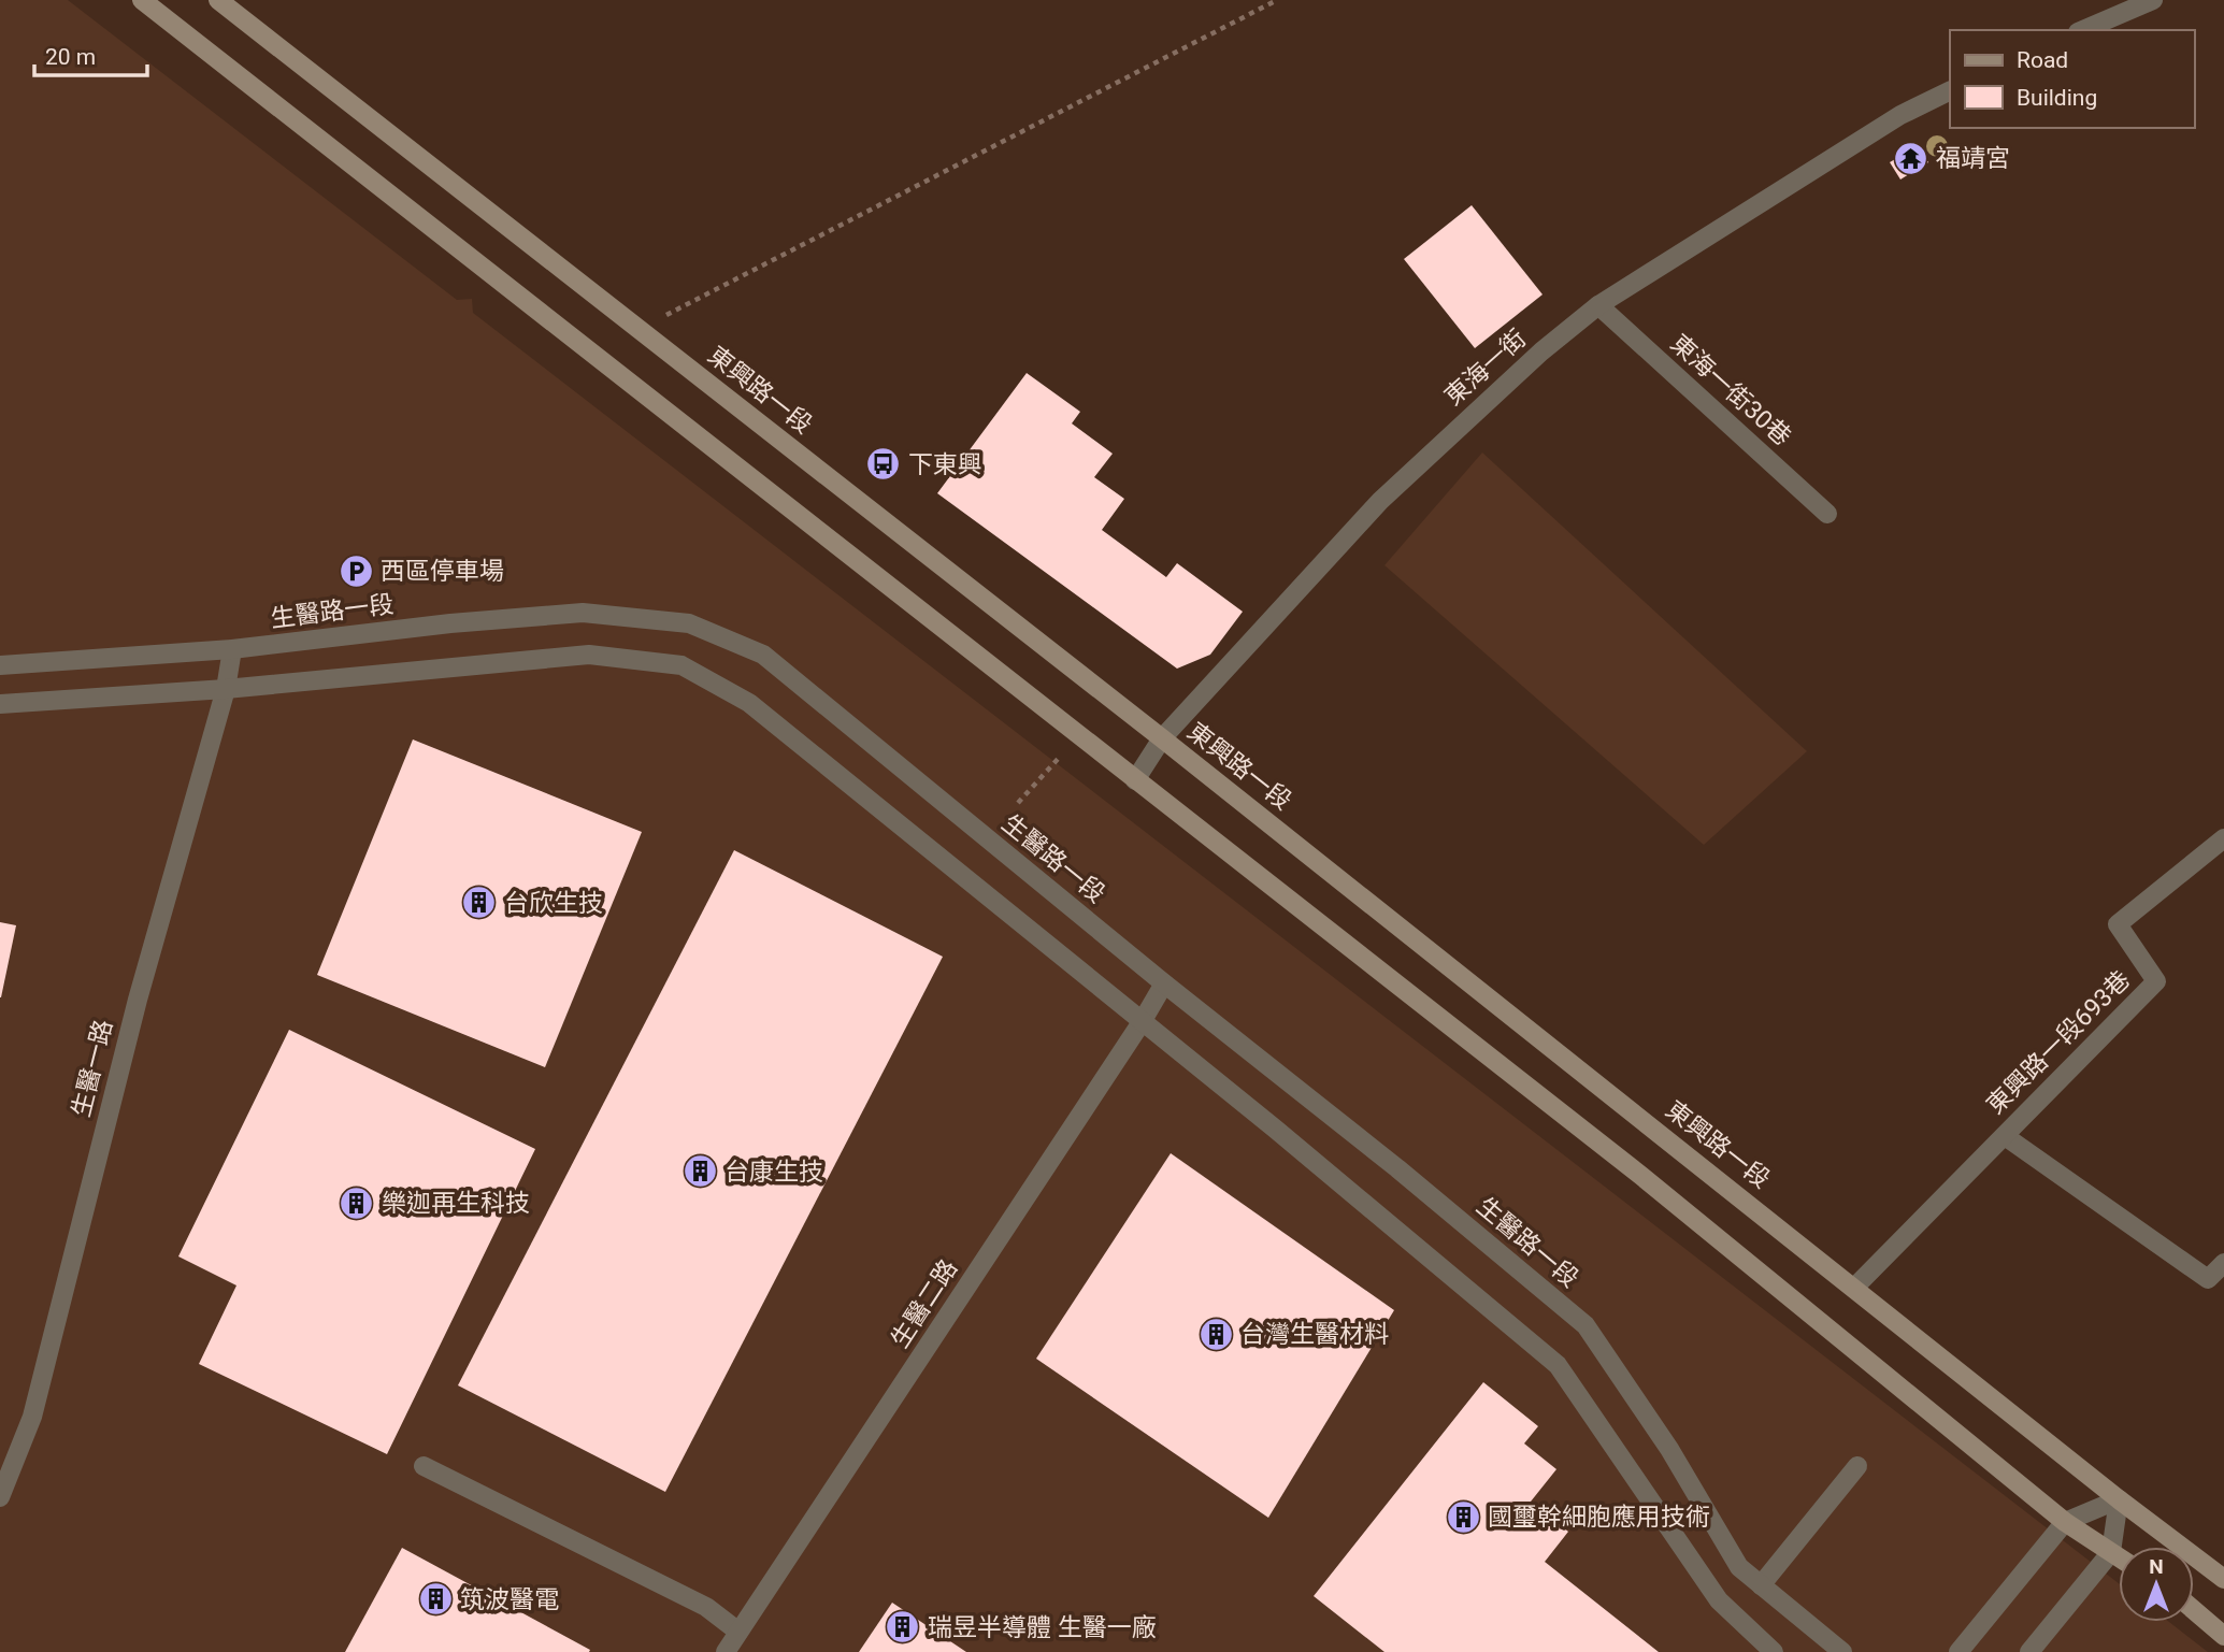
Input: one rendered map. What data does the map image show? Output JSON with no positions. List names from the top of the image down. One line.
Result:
{"streets":{"main road":["東興路一段"],"street":["東海一街","東海一街30巷","生醫路一段","東興路一段693巷","生醫一路","生醫二路"]},"crossings":[["東海一街","東興路一段"],["東海一街","東海一街30巷"],["東興路一段","東興路一段693巷"],["生醫路一段","生醫一路"],["生醫路一段","生醫二路"]],"places":{"temple":["福靖宮"],"bus stop":["下東興"],"parking":["西區停車場"],"building":["台欣生技","台康生技","樂迦再生科技","台灣生醫材料","國璽幹細胞應用技術","筑波醫電","瑞昱半導體 生醫一廠"]},"legend":["Road","Building"],"scale_bar":"20 m","north":"top"}
